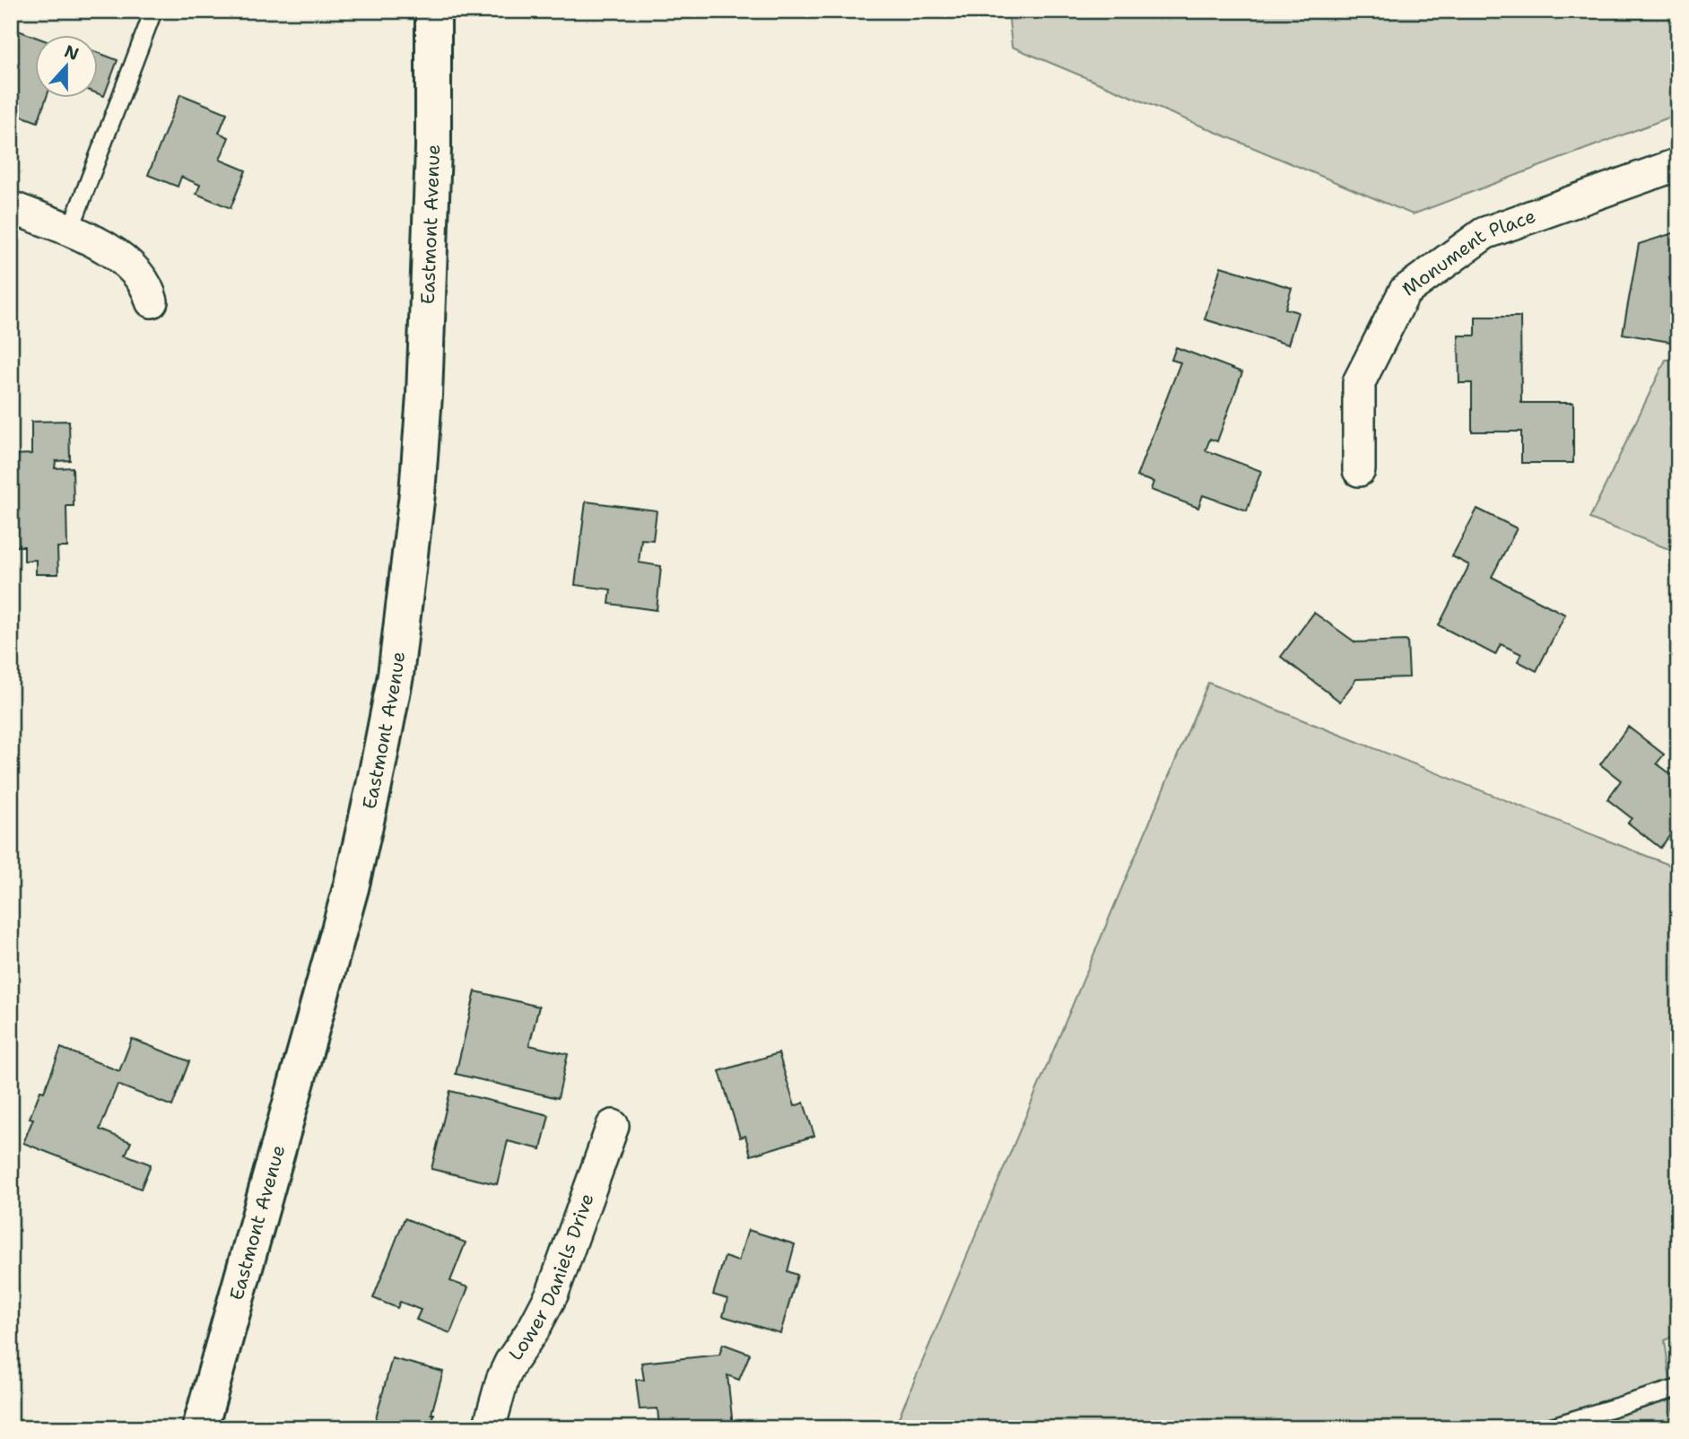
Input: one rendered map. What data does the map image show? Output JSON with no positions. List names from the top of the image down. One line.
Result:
{"streets":{"main road":["Eastmont Avenue"],"street":["Monument Place","Lower Daniels Drive"]},"north":"top"}
